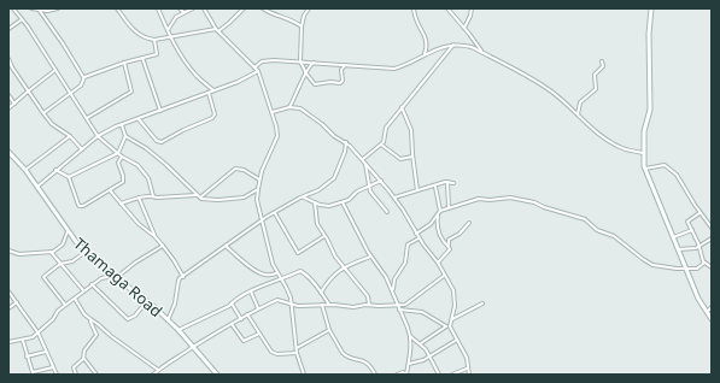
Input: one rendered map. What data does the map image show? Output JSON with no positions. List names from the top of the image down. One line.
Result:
{"streets":{"street":["Thamaga Road"]}}
